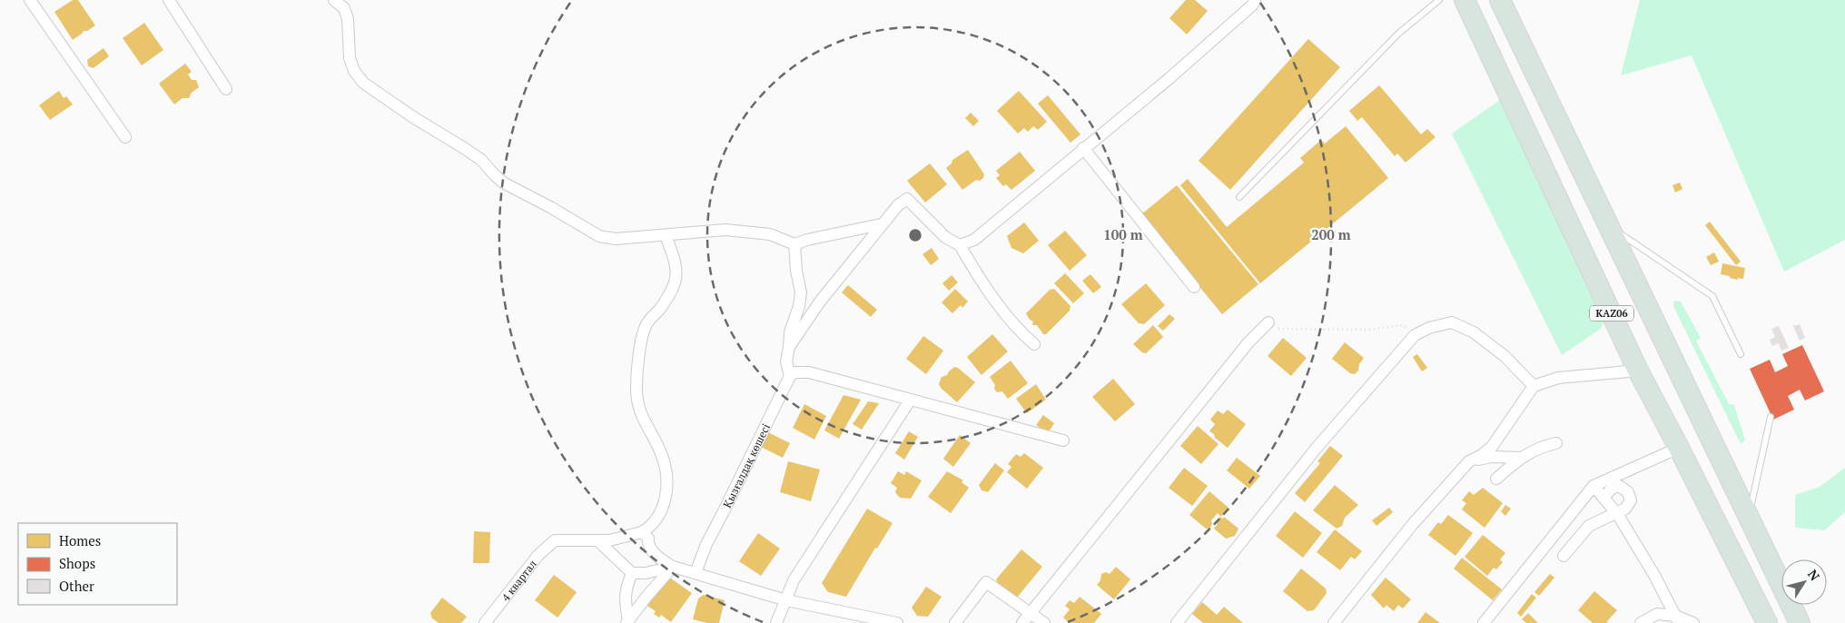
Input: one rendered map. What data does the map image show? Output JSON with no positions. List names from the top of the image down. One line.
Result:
{"streets":{"highway":["KАZ06"],"street":["Қызғалдақ көшесі","4 квартал"]},"legend":["Homes","Shops","Other"],"north":"top right","rings":["100 m","200 m"]}
